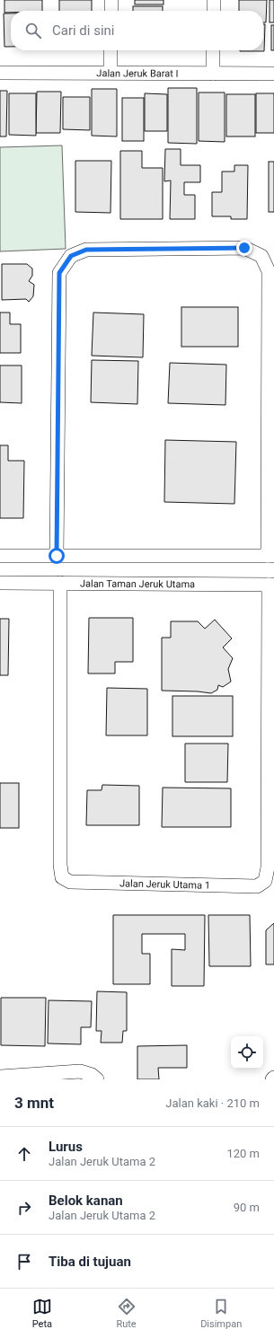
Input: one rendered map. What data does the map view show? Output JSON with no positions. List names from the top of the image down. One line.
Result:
{"streets":{"street":["Jalan Jeruk Barat I","Jalan Taman Jeruk Utama","Jalan Jeruk Utama 1"]},"crossings":[["Jalan Taman Jeruk Utama","Jalan Jeruk Utama 1"]],"page":{"search":"Cari di sini","heading":["3 mnt","Jalan kaki · 210 m"],"list":[["Lurus","Jalan Jeruk Utama 2","120 m"],["Belok kanan","Jalan Jeruk Utama 2","90 m"],"Tiba di tujuan"],"nav":["Peta","Rute","Disimpan"]}}
